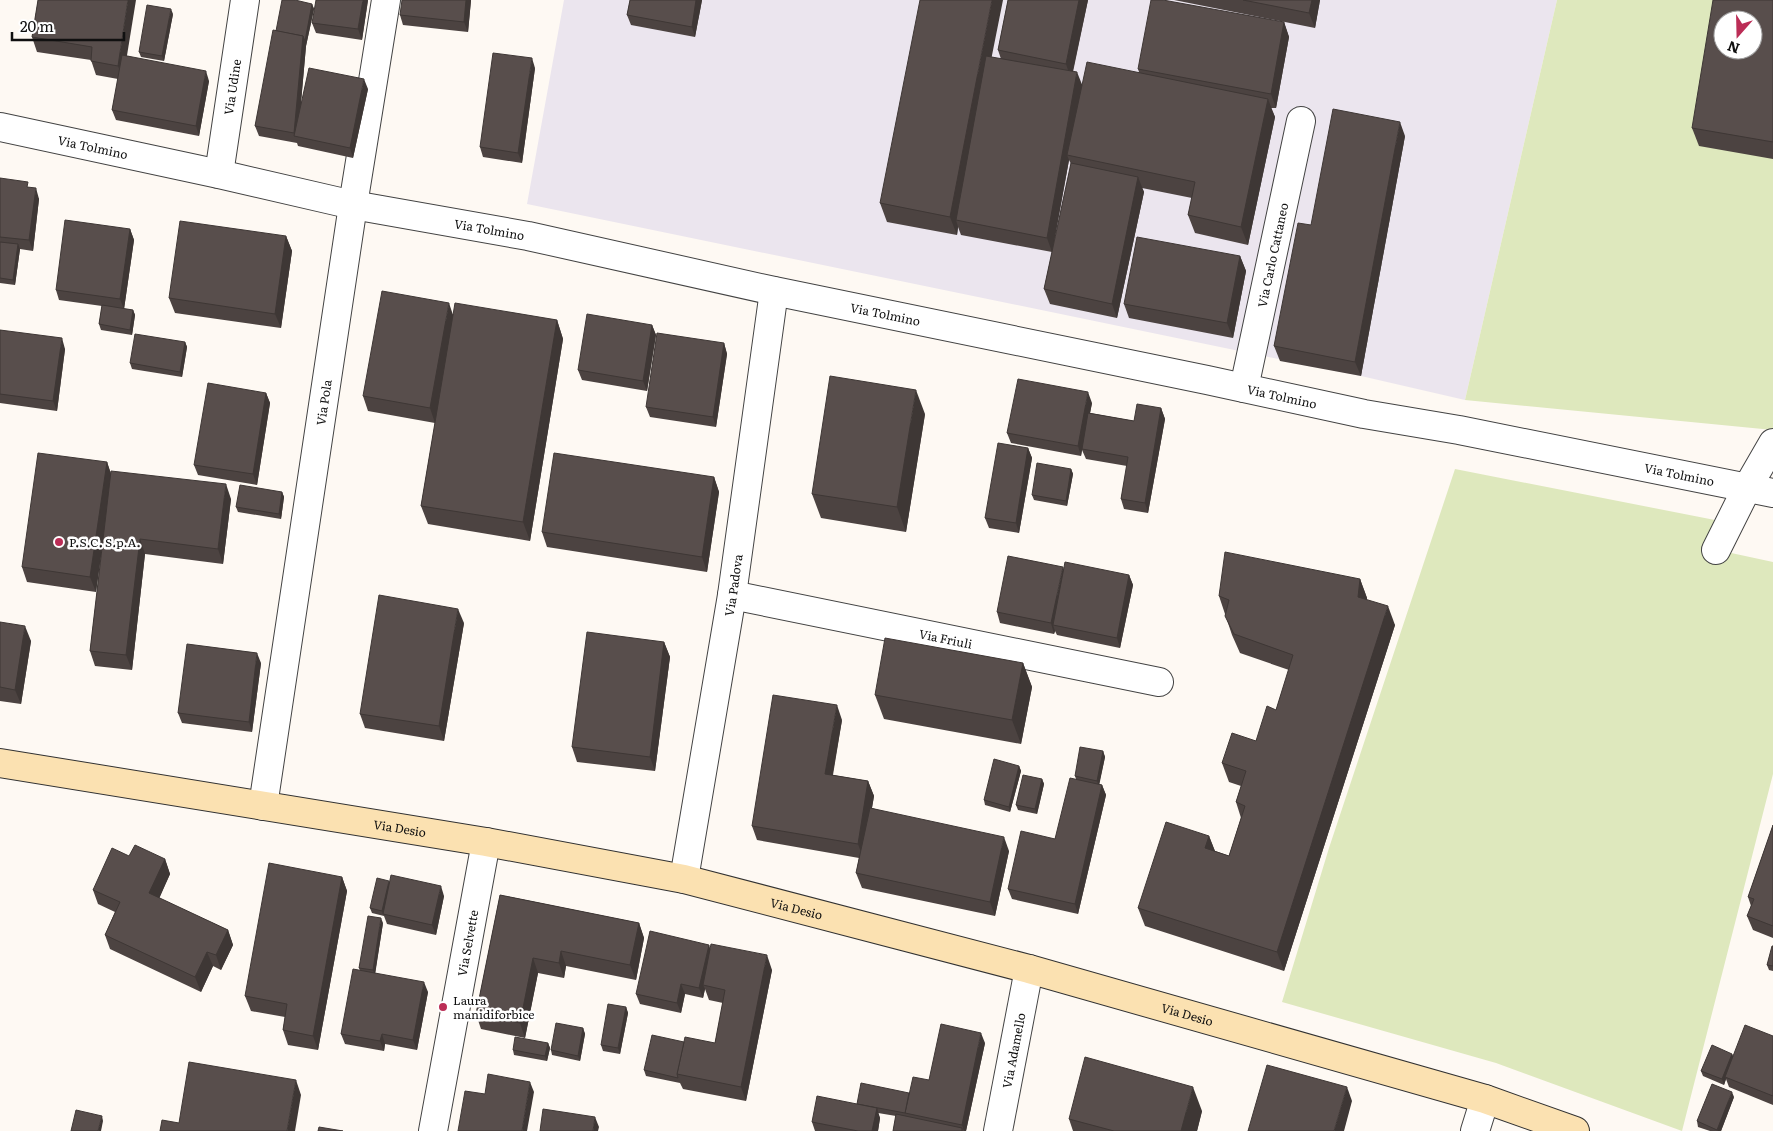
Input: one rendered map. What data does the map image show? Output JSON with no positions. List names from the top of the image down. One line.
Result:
{"streets":{"street":["Via Udine","Via Tolmino","Via Carlo Cattaneo","Via Pola","Via Padova","Via Friuli","Via Desio","Via Selvette","Via Adamello"]},"crossings":[["Via Udine","Via Tolmino"],["Via Tolmino","Via Carlo Cattaneo"],["Via Tolmino","Via Pola"],["Via Tolmino","Via Padova"],["Via Pola","Via Desio"],["Via Padova","Via Friuli"],["Via Padova","Via Desio"],["Via Desio","Via Selvette"],["Via Desio","Via Adamello"]],"places":["P.S.C. S.p.A.","Laura manidiforbice"],"scale_bar":"20 m","north":"bottom"}
